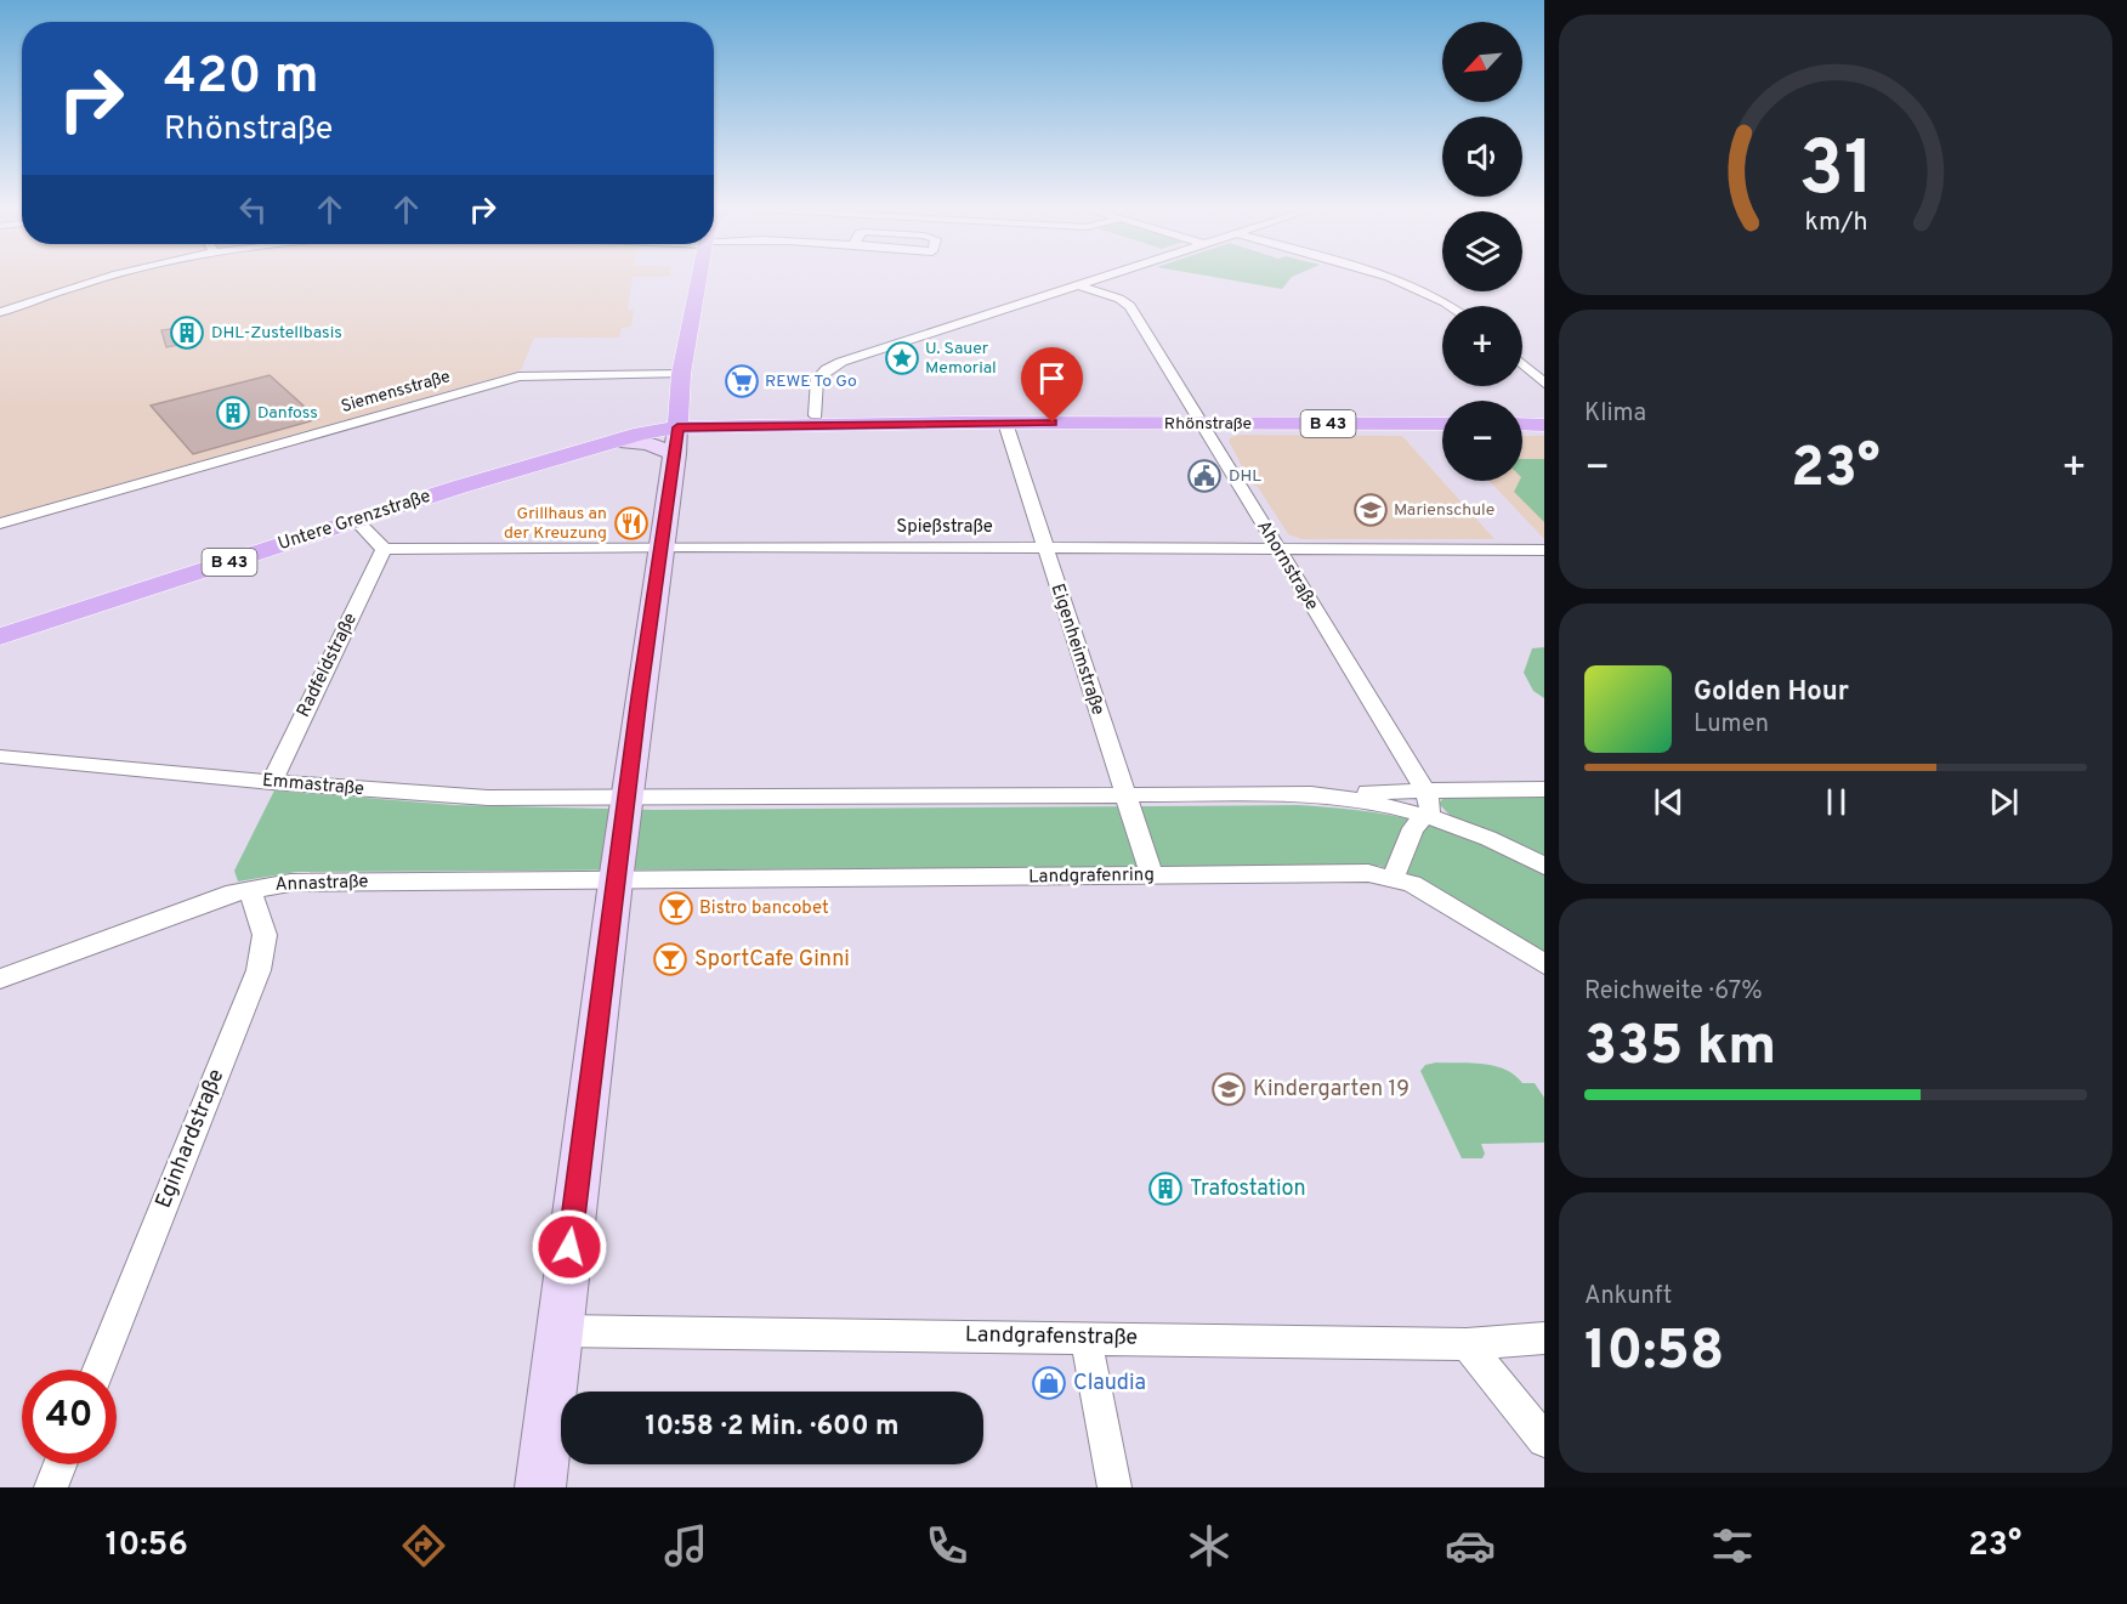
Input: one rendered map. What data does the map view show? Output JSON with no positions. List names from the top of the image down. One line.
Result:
{"streets":{"main road":["Rhönstraße","B 43","Untere Grenzstraße"],"street":["Siemensstraße","Spießstraße","Ahornstraße","Eigenheimstraße","Radfeldstraße","Emmastraße","Landgrafenring","Annastraße","Eginhardstraße","Landgrafenstraße"]},"crossings":[["Rhönstraße","Untere Grenzstraße"],["Rhönstraße","Ahornstraße"],["Rhönstraße","Eigenheimstraße"],["Spießstraße","Ahornstraße"],["Spießstraße","Eigenheimstraße"],["Spießstraße","Radfeldstraße"],["Eigenheimstraße","Landgrafenring"],["Radfeldstraße","Emmastraße"],["Landgrafenring","Annastraße"],["Annastraße","Eginhardstraße"]],"places":{"building":["DHL-Zustellbasis","Danfoss","Trafostation"],"place":["U. Sauer Memorial"],"supermarket":["REWE To Go"],"public building":["DHL"],"school or university":["Marienschule","Kindergarten 19"],"restaurant":["Grillhaus an der Kreuzung"],"bar":["Bistro bancobet","SportCafe Ginni"],"shop":["Claudia"]},"north":"bottom left","page":{"map_buttons":["+","−"],"turn":["420 m","Rhönstraße"],"tile":["Klima",["Reichweite · 67%","335 km"],["Ankunft","10:58"]],"heat":["−","23°","+"],"song":["Golden Hour","Lumen"],"limit":"40","trip":"10:58 · 2 Min. · 600 m","tabs":["10:56","23°"],"gauge":["31","km/h"]}}
